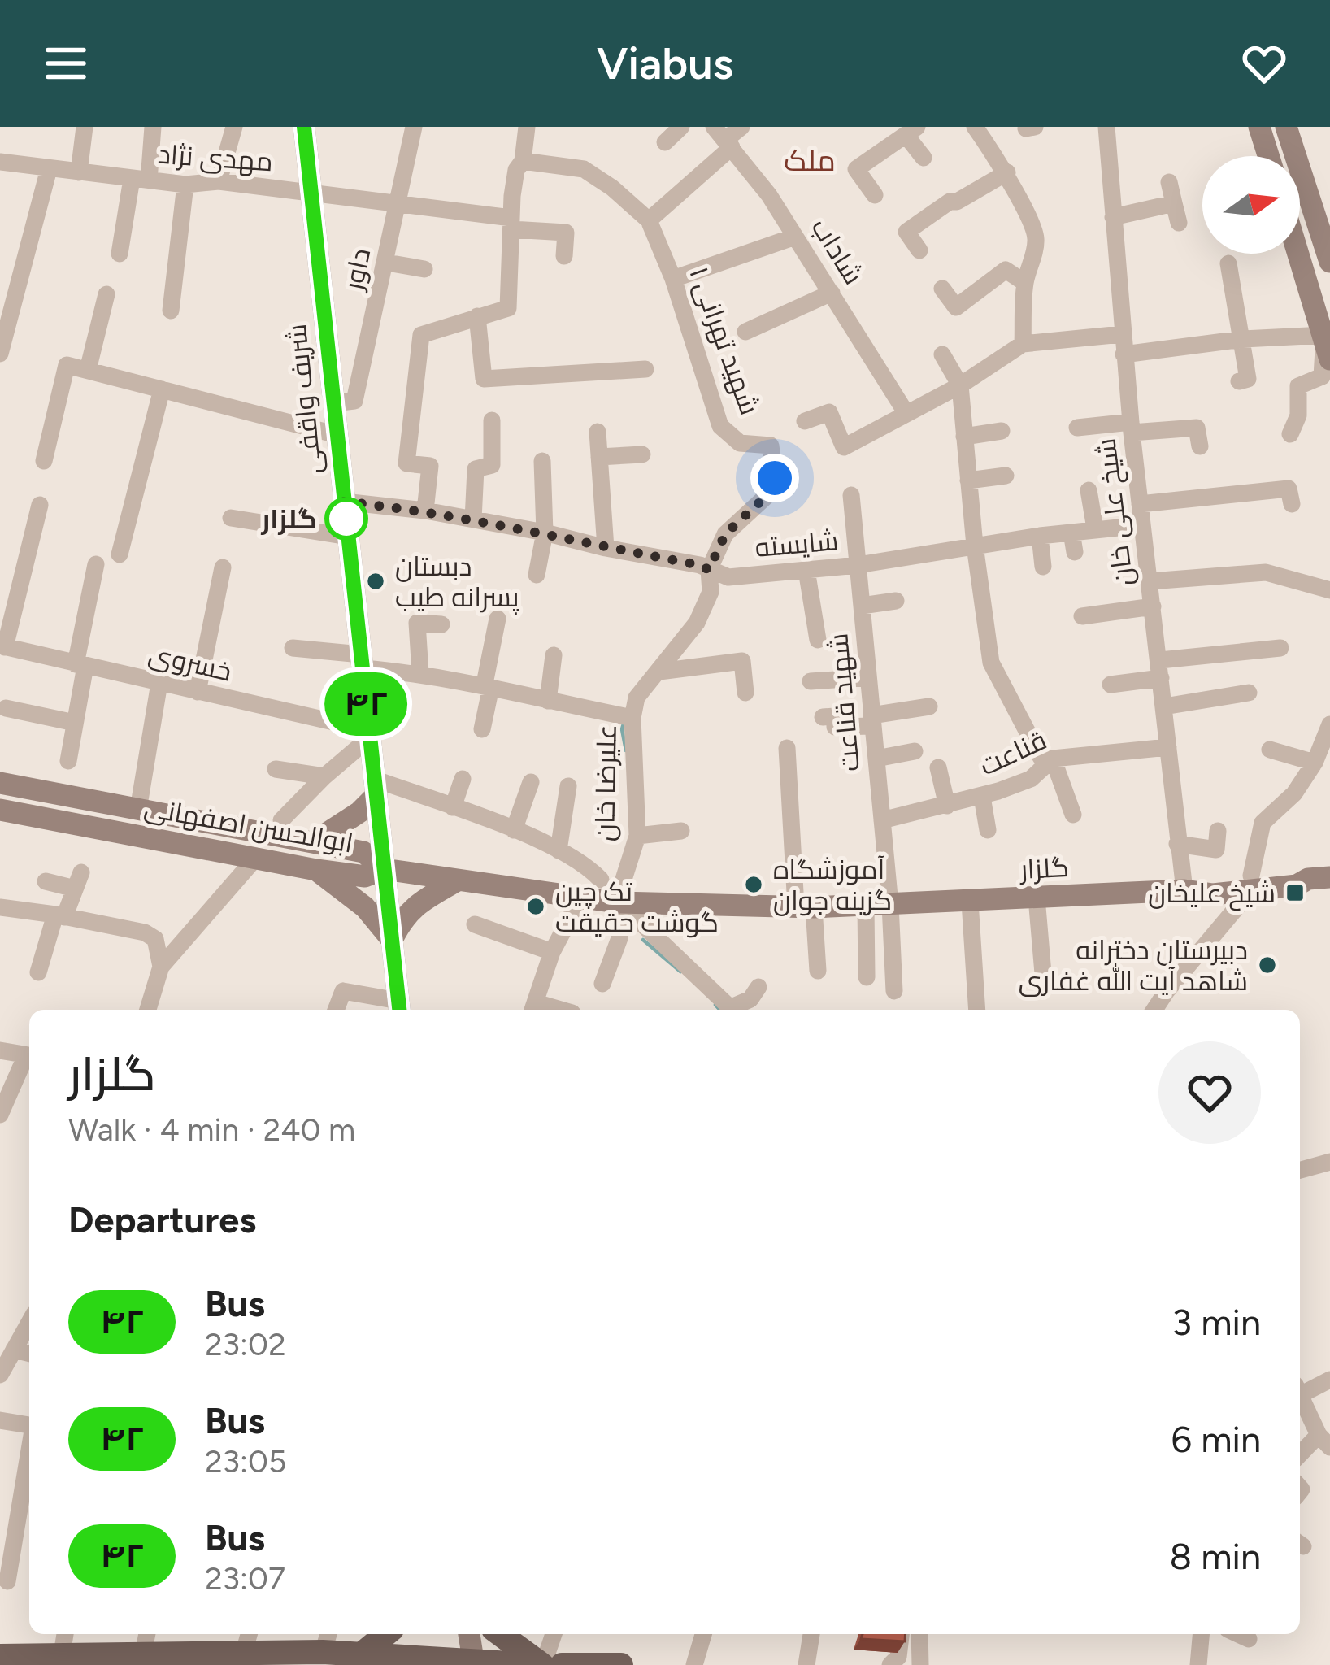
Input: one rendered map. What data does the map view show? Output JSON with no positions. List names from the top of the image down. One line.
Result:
{"streets":{"main road":["شریف واقفی","ابوالحسن اصفهانی","گلزار"],"street":["مهدی نژاد","شاداب","داور","شهید تهرانی ۱","شیخ علی خان","شایسته","خسروی","شهید قناعت","قناعت","علیرضا خان"]},"crossings":[["مهدی نژاد","داور"],["مهدی نژاد","شریف واقفی"],["داور","شریف واقفی"],["شهید تهرانی ۱","شایسته"],["شهید تهرانی ۱","علیرضا خان"],["شریف واقفی","شایسته"],["شریف واقفی","خسروی"],["شریف واقفی","ابوالحسن اصفهانی"],["شریف واقفی","گلزار"],["شیخ علی خان","شایسته"],["شیخ علی خان","قناعت"],["شیخ علی خان","گلزار"],["شایسته","شهید قناعت"],["شایسته","علیرضا خان"],["شهید قناعت","قناعت"],["شهید قناعت","گلزار"],["علیرضا خان","گلزار"],["ابوالحسن اصفهانی","گلزار"]],"districts":["ملک"],"places":{"other":["گلزار","دبستان پسرانه طیب","آموزشگاه گزینه جوان","تک چین گوشت حقیقت","دبیرستان دخترانه شاهد آیت الله غفاری"],"transit":["شیخ علیخان"]},"lines":["bus line ۴۲"],"north":"right","page":{"header":"Viabus","on_map":"۴۲","heading":[["گلزار","Walk · 4 min · 240 m"],"Departures"],"list":[{"mark":"۴۲","name":"Bus","note":"23:02","value":"3 min"},{"mark":"۴۲","name":"Bus","note":"23:05","value":"6 min"},{"mark":"۴۲","name":"Bus","note":"23:07","value":"8 min"}]}}
